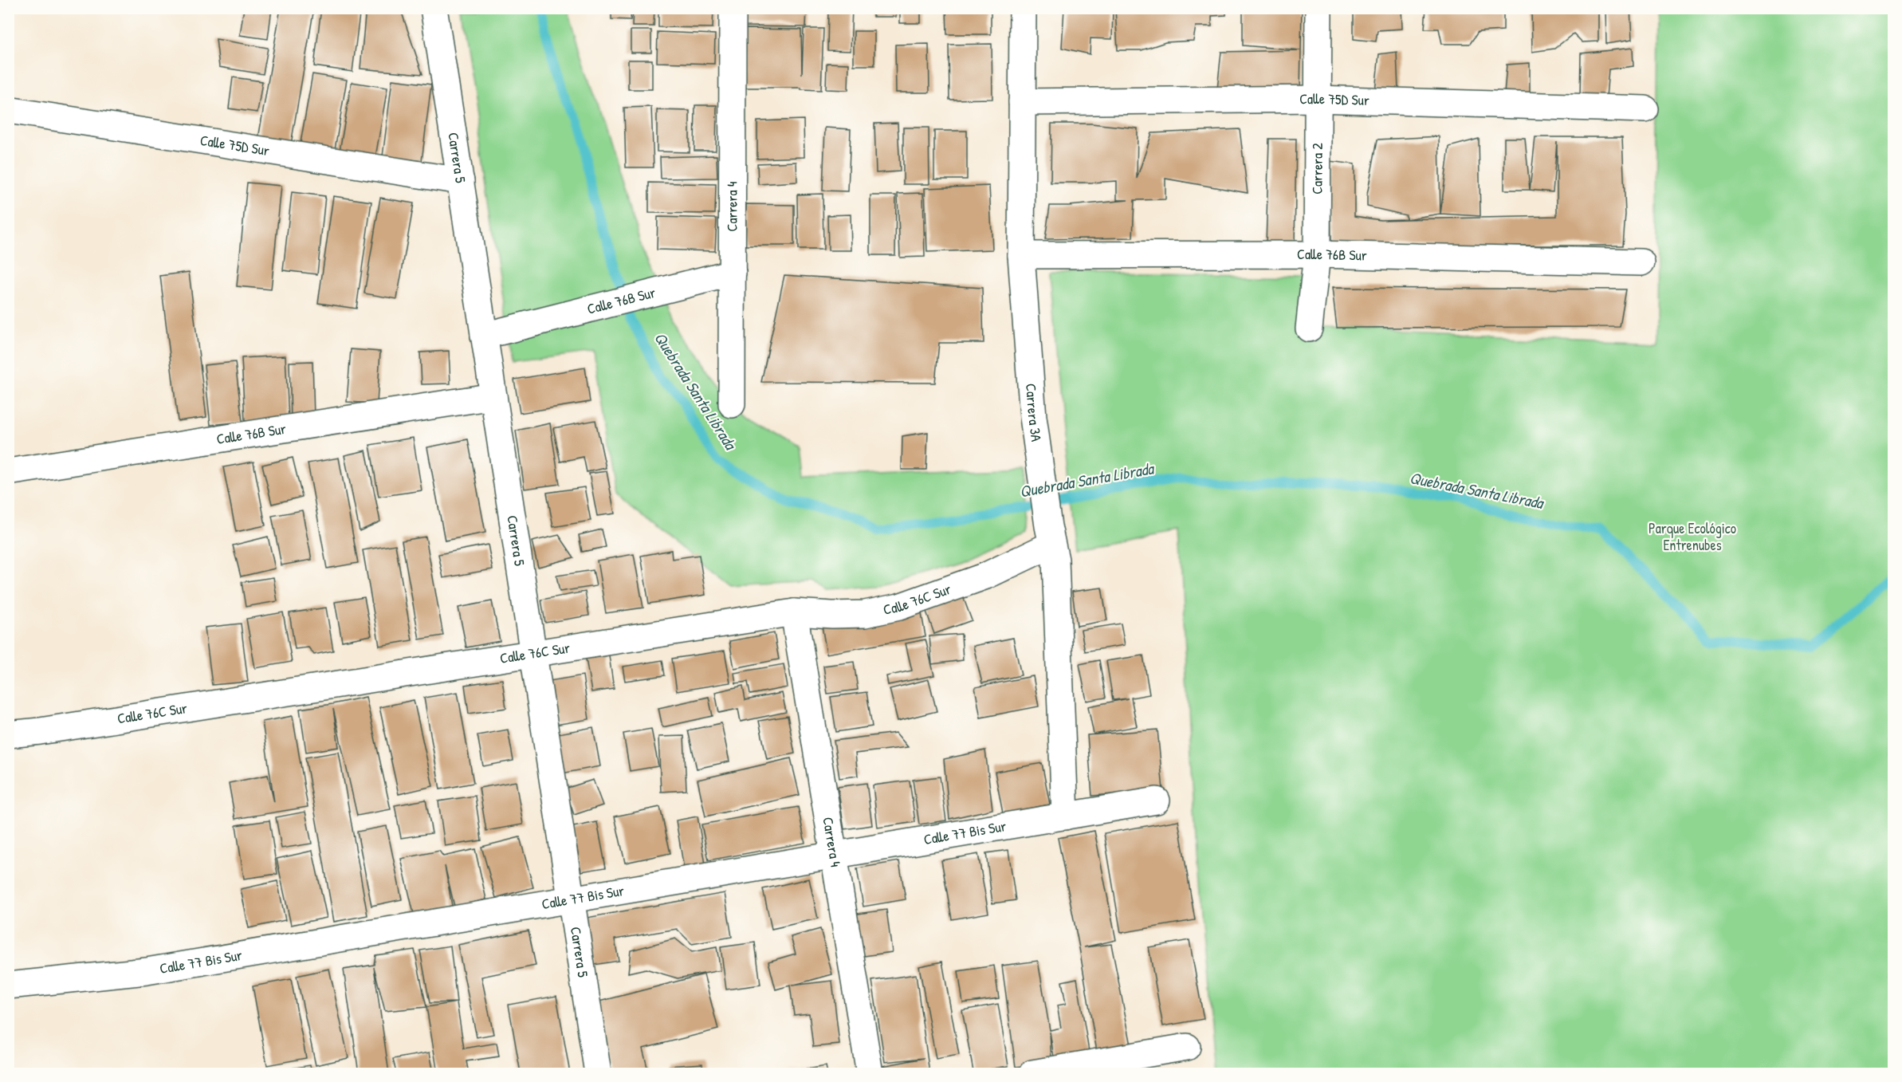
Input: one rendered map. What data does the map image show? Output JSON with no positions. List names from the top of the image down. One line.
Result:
{"streets":{"street":["Calle 75D Sur","Carrera 5","Carrera 2","Carrera 4","Calle 76B Sur","Carrera 3A","Calle 76C Sur","Calle 77 Bis Sur"]},"crossings":[["Calle 75D Sur","Carrera 5"],["Calle 75D Sur","Carrera 2"],["Calle 75D Sur","Carrera 3A"],["Carrera 5","Calle 76B Sur"],["Carrera 5","Calle 76C Sur"],["Carrera 5","Calle 77 Bis Sur"],["Carrera 2","Calle 76B Sur"],["Carrera 4","Calle 76B Sur"],["Carrera 4","Calle 76C Sur"],["Carrera 4","Calle 77 Bis Sur"],["Calle 76B Sur","Carrera 3A"],["Carrera 3A","Calle 76C Sur"],["Carrera 3A","Calle 77 Bis Sur"]],"water":["Quebrada Santa Librada"],"parks":["Parque Ecológico Entrenubes"]}
